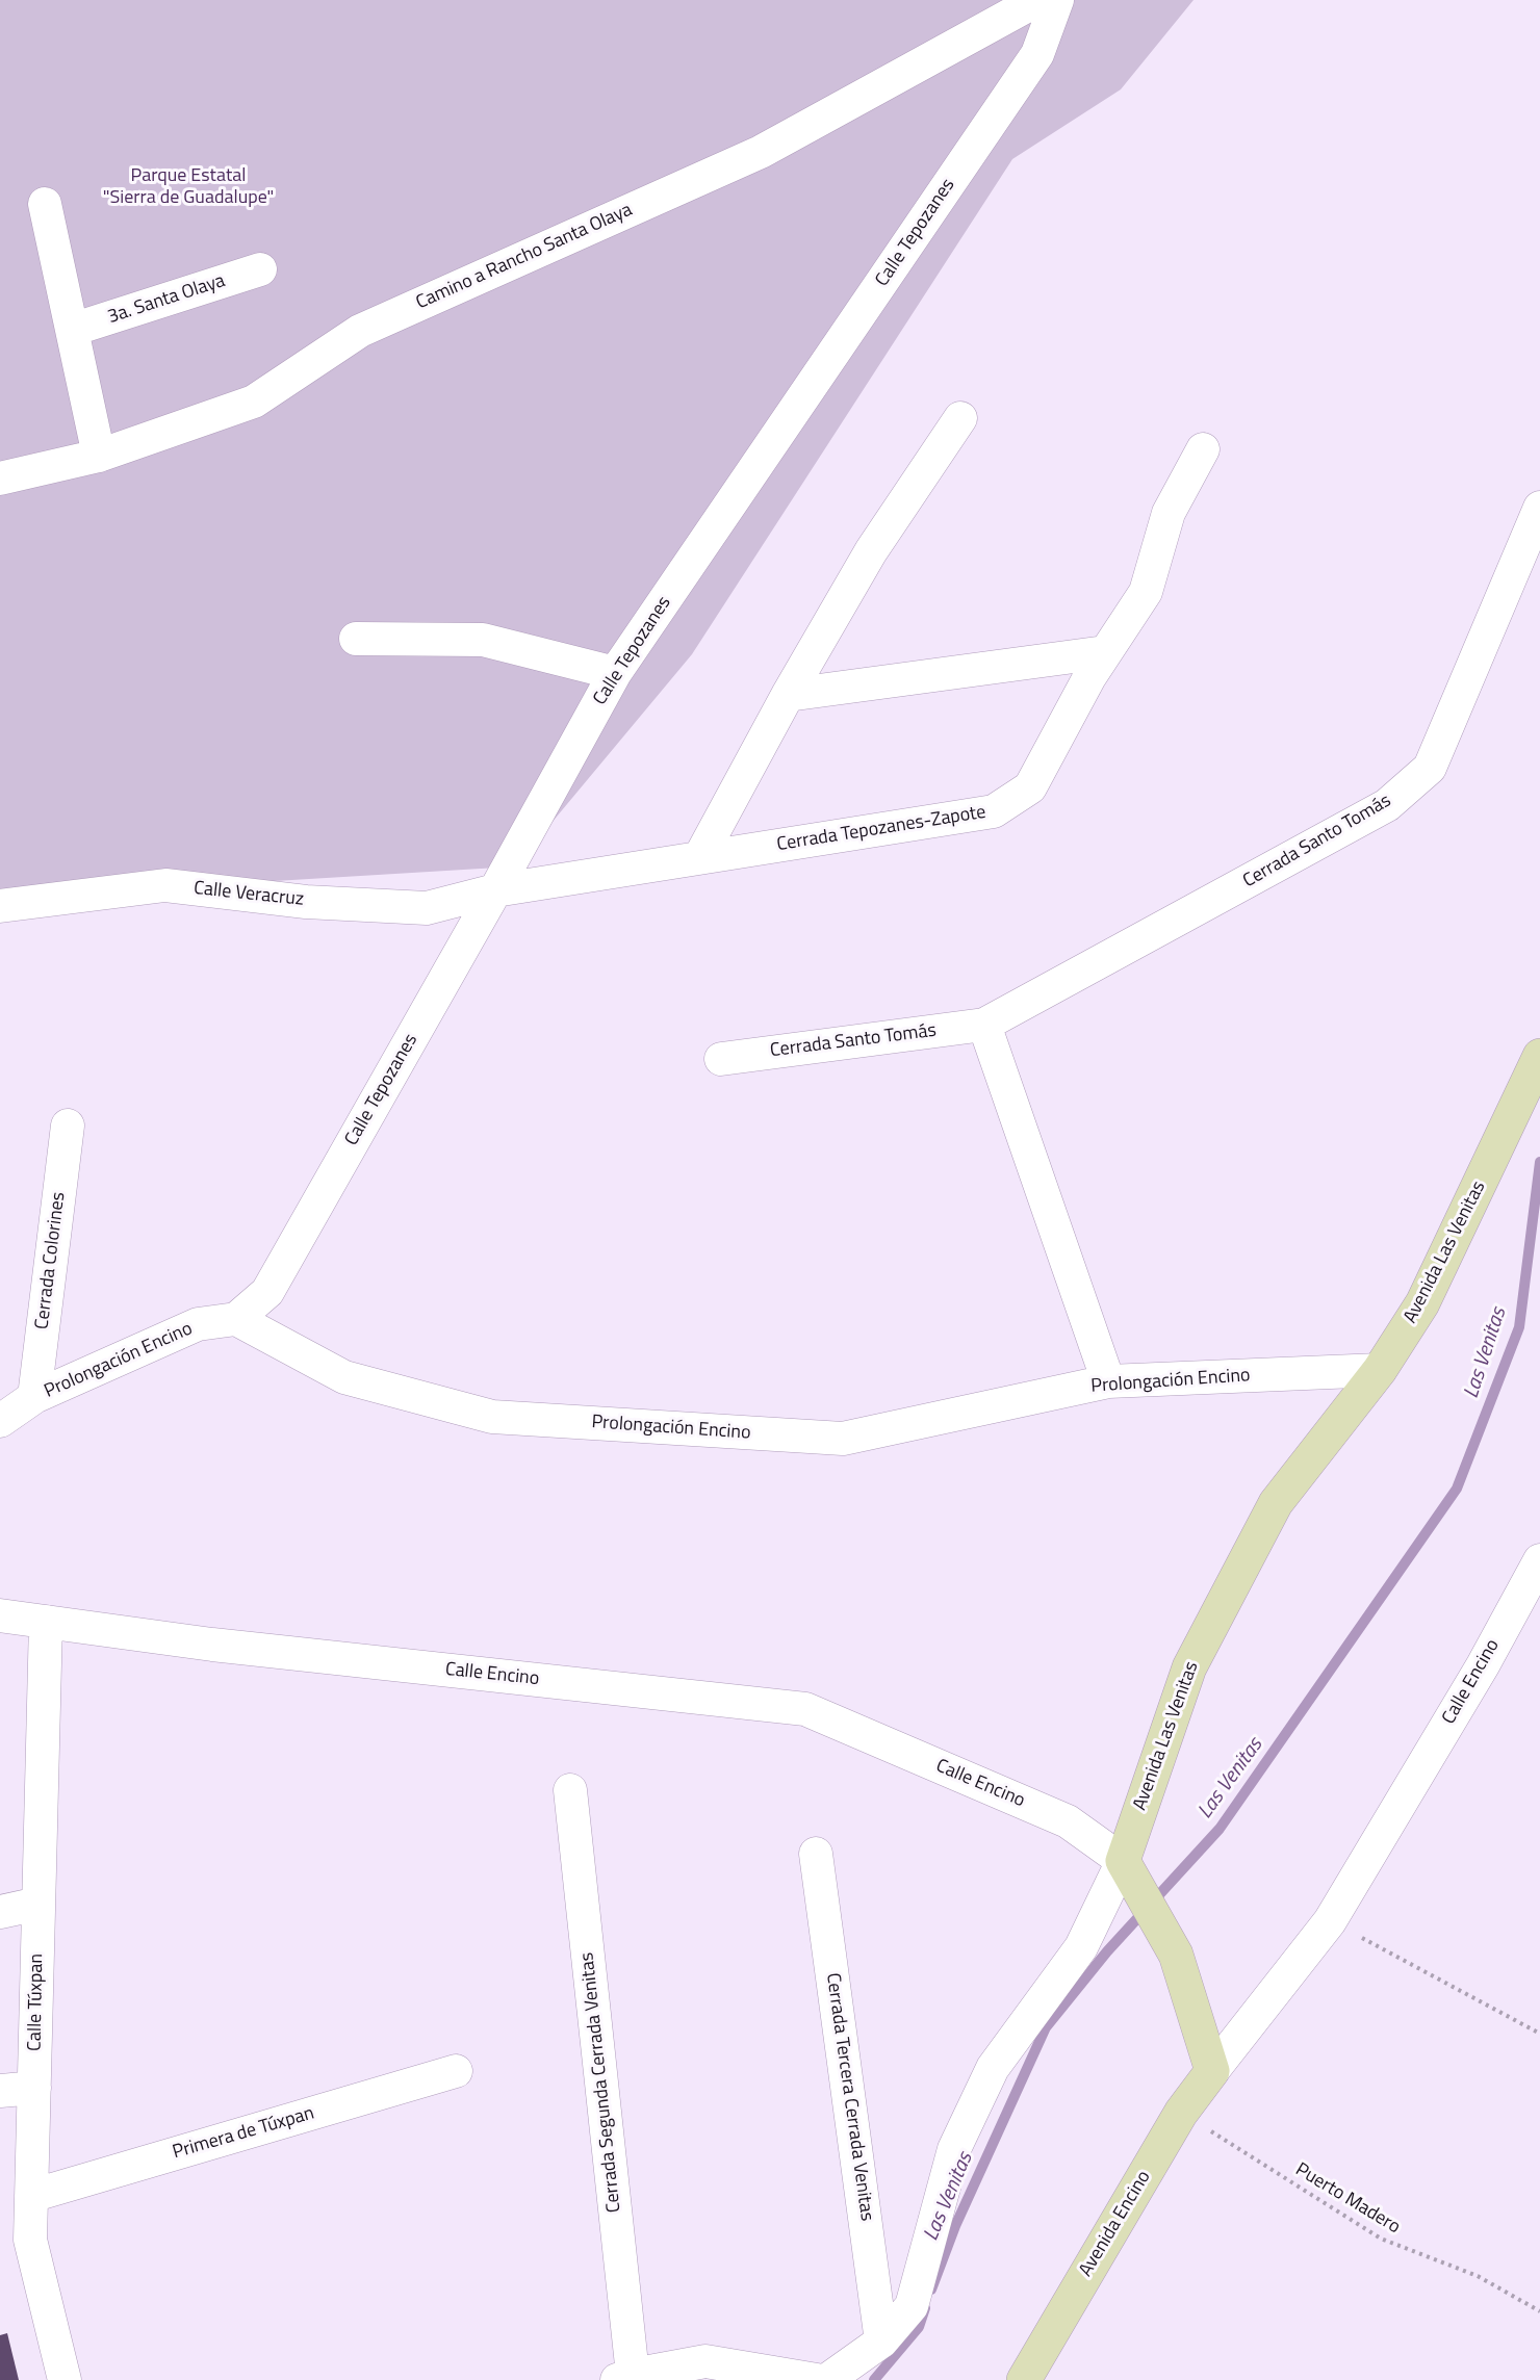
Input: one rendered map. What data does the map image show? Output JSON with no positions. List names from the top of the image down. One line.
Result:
{"streets":{"main road":["Avenida Las Venitas","Calle Encino","Avenida Encino"],"street":["Calle Tepozanes","Camino a Rancho Santa Olaya","3a. Santa Olaya","Cerrada Tepozanes-Zapote","Cerrada Santo Tomás","Calle Veracruz","Cerrada Colorines","Prolongación Encino","Calle Túxpan","Cerrada Segunda Cerrada Venitas","Cerrada Tercera Cerrada Venitas","Primera de Túxpan"],"path":["Puerto Madero"]},"crossings":[["Calle Tepozanes","Cerrada Tepozanes-Zapote"],["Calle Tepozanes","Calle Veracruz"],["Calle Tepozanes","Prolongación Encino"],["Cerrada Tepozanes-Zapote","Calle Veracruz"],["Avenida Las Venitas","Prolongación Encino"],["Avenida Las Venitas","Calle Encino"],["Avenida Las Venitas","Cerrada Tercera Cerrada Venitas"],["Cerrada Colorines","Prolongación Encino"],["Calle Encino","Calle Túxpan"],["Calle Encino","Avenida Encino"],["Calle Túxpan","Primera de Túxpan"],["Puerto Madero","Avenida Encino"]],"water":["Las Venitas"],"parks":["Parque Estatal \"Sierra de Guadalupe\""]}
